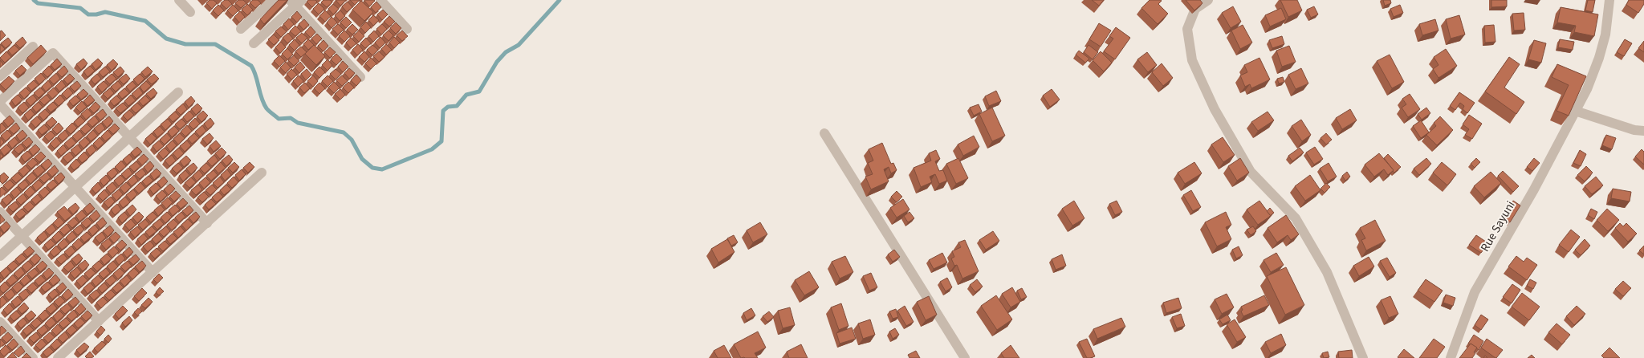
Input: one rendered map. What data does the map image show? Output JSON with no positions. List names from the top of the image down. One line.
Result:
{"streets":{"street":["Rue Sayuni"]}}
